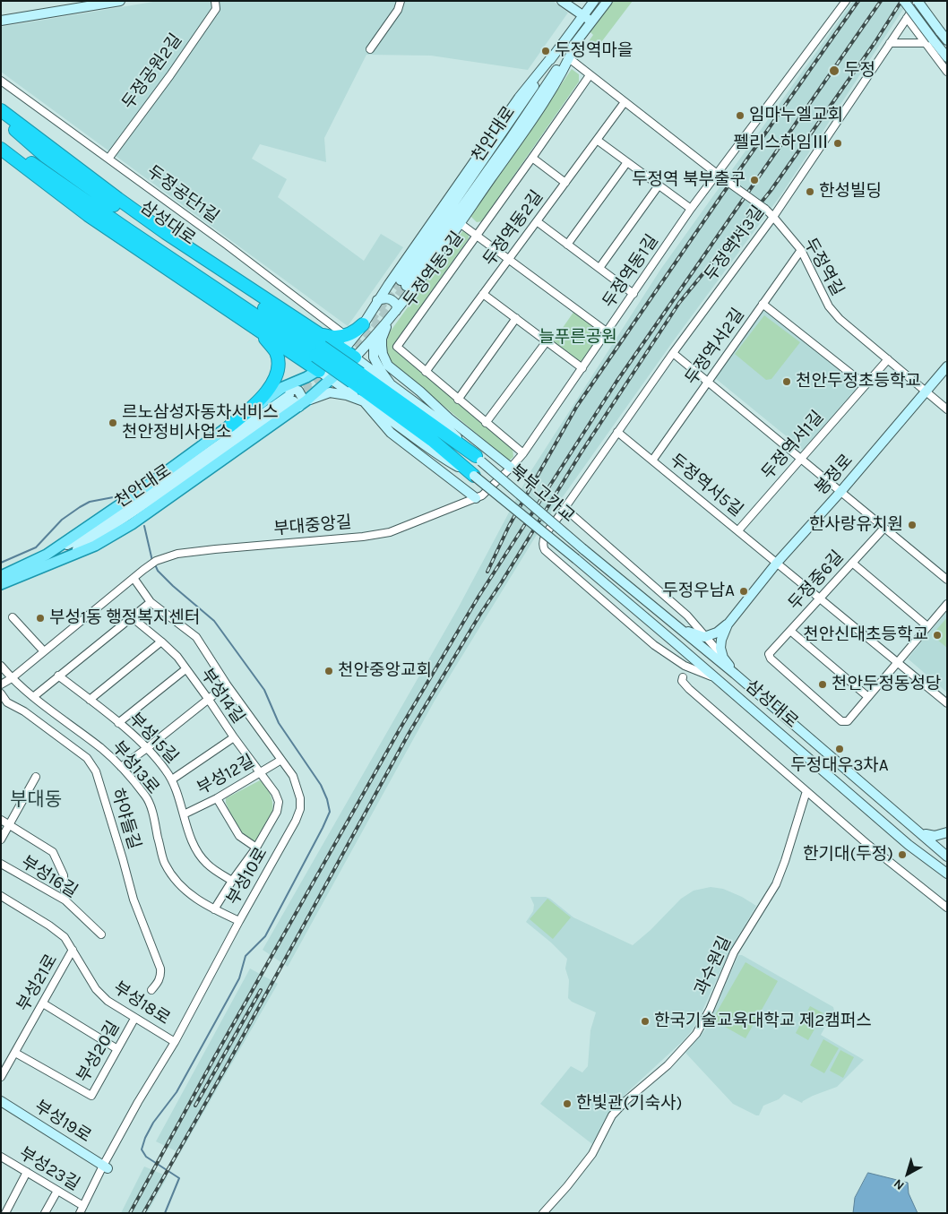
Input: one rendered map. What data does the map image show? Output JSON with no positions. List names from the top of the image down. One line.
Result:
{"streets":{"highway":["삼성대로"],"main road":["천안대로","봉정로","북부고가교","부성19로"],"street":["두정공원2길","두정공단1길","두정역동2길","두정역서3길","두정역길","두정역동3길","두정역동1길","두정역서2길","두정역서1길","두정역서5길","부대중앙길","두정중6길","부성14길","부성15길","부성13로","부성12길","하야들길","부성10로","부성16길","과수원길","부성21로","부성18로","부성20길","부성23길"]},"crossings":[["두정공원2길","두정공단1길"],["천안대로","북부고가교"],["삼성대로","두정역서3길"],["삼성대로","북부고가교"],["두정역동2길","두정역길"],["두정역동2길","두정역동3길"],["두정역서3길","두정역길"],["두정역서3길","두정역서5길"],["두정역길","두정역동3길"],["두정역길","두정역동1길"],["두정역길","두정역서2길"],["두정역길","두정역서1길"],["두정역길","봉정로"],["두정역동3길","두정역동1길"],["두정역동1길","부대중앙길"],["두정역서2길","두정역서5길"],["두정역서1길","두정역서5길"],["봉정로","두정역서5길"],["두정역서5길","두정중6길"],["부대중앙길","부성13로"],["부대중앙길","부성10로"],["부성14길","부성15길"],["부성14길","부성13로"],["부성14길","부성12길"],["부성15길","부성12길"],["부성13로","부성10로"],["부성12길","부성10로"],["부성10로","부성18로"],["부성10로","부성19로"],["부성10로","부성23길"],["부성21로","부성18로"],["부성21로","부성20길"],["부성18로","부성20길"]],"districts":["부대동"],"parks":["늘푸른공원"],"places":["두정역마을","두정","임마누엘교회","펠리스하임Ⅲ","두정역 북부출구","한성빌딩","천안두정초등학교","르노삼성자동차서비스 천안정비사업소","한사랑유치원","두정우남A","부성1동 행정복지센터","천안신대초등학교","천안중앙교회","천안두정동성당","두정대우3차A","한기대(두정)","한국기술교육대학교 제2캠퍼스","한빛관(기숙사)"],"north":"bottom left"}
